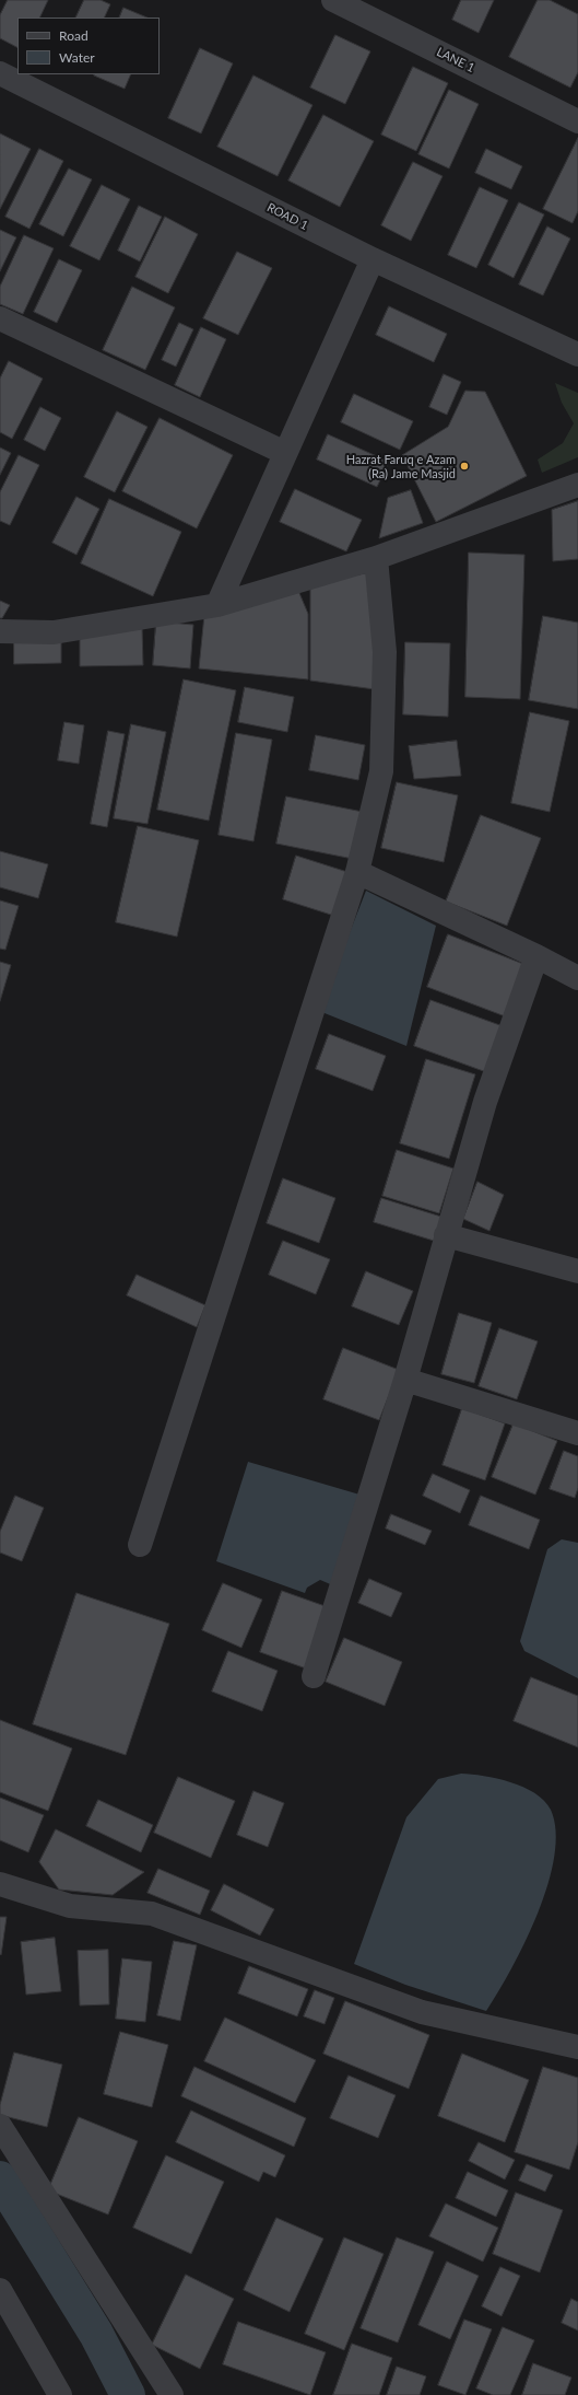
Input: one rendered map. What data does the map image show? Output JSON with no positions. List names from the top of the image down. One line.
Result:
{"streets":{"street":["LANE 1","ROAD 1"]},"places":["Hazrat Faruq e Azam (Ra) Jame Masjid"],"legend":["Road","Water"]}
